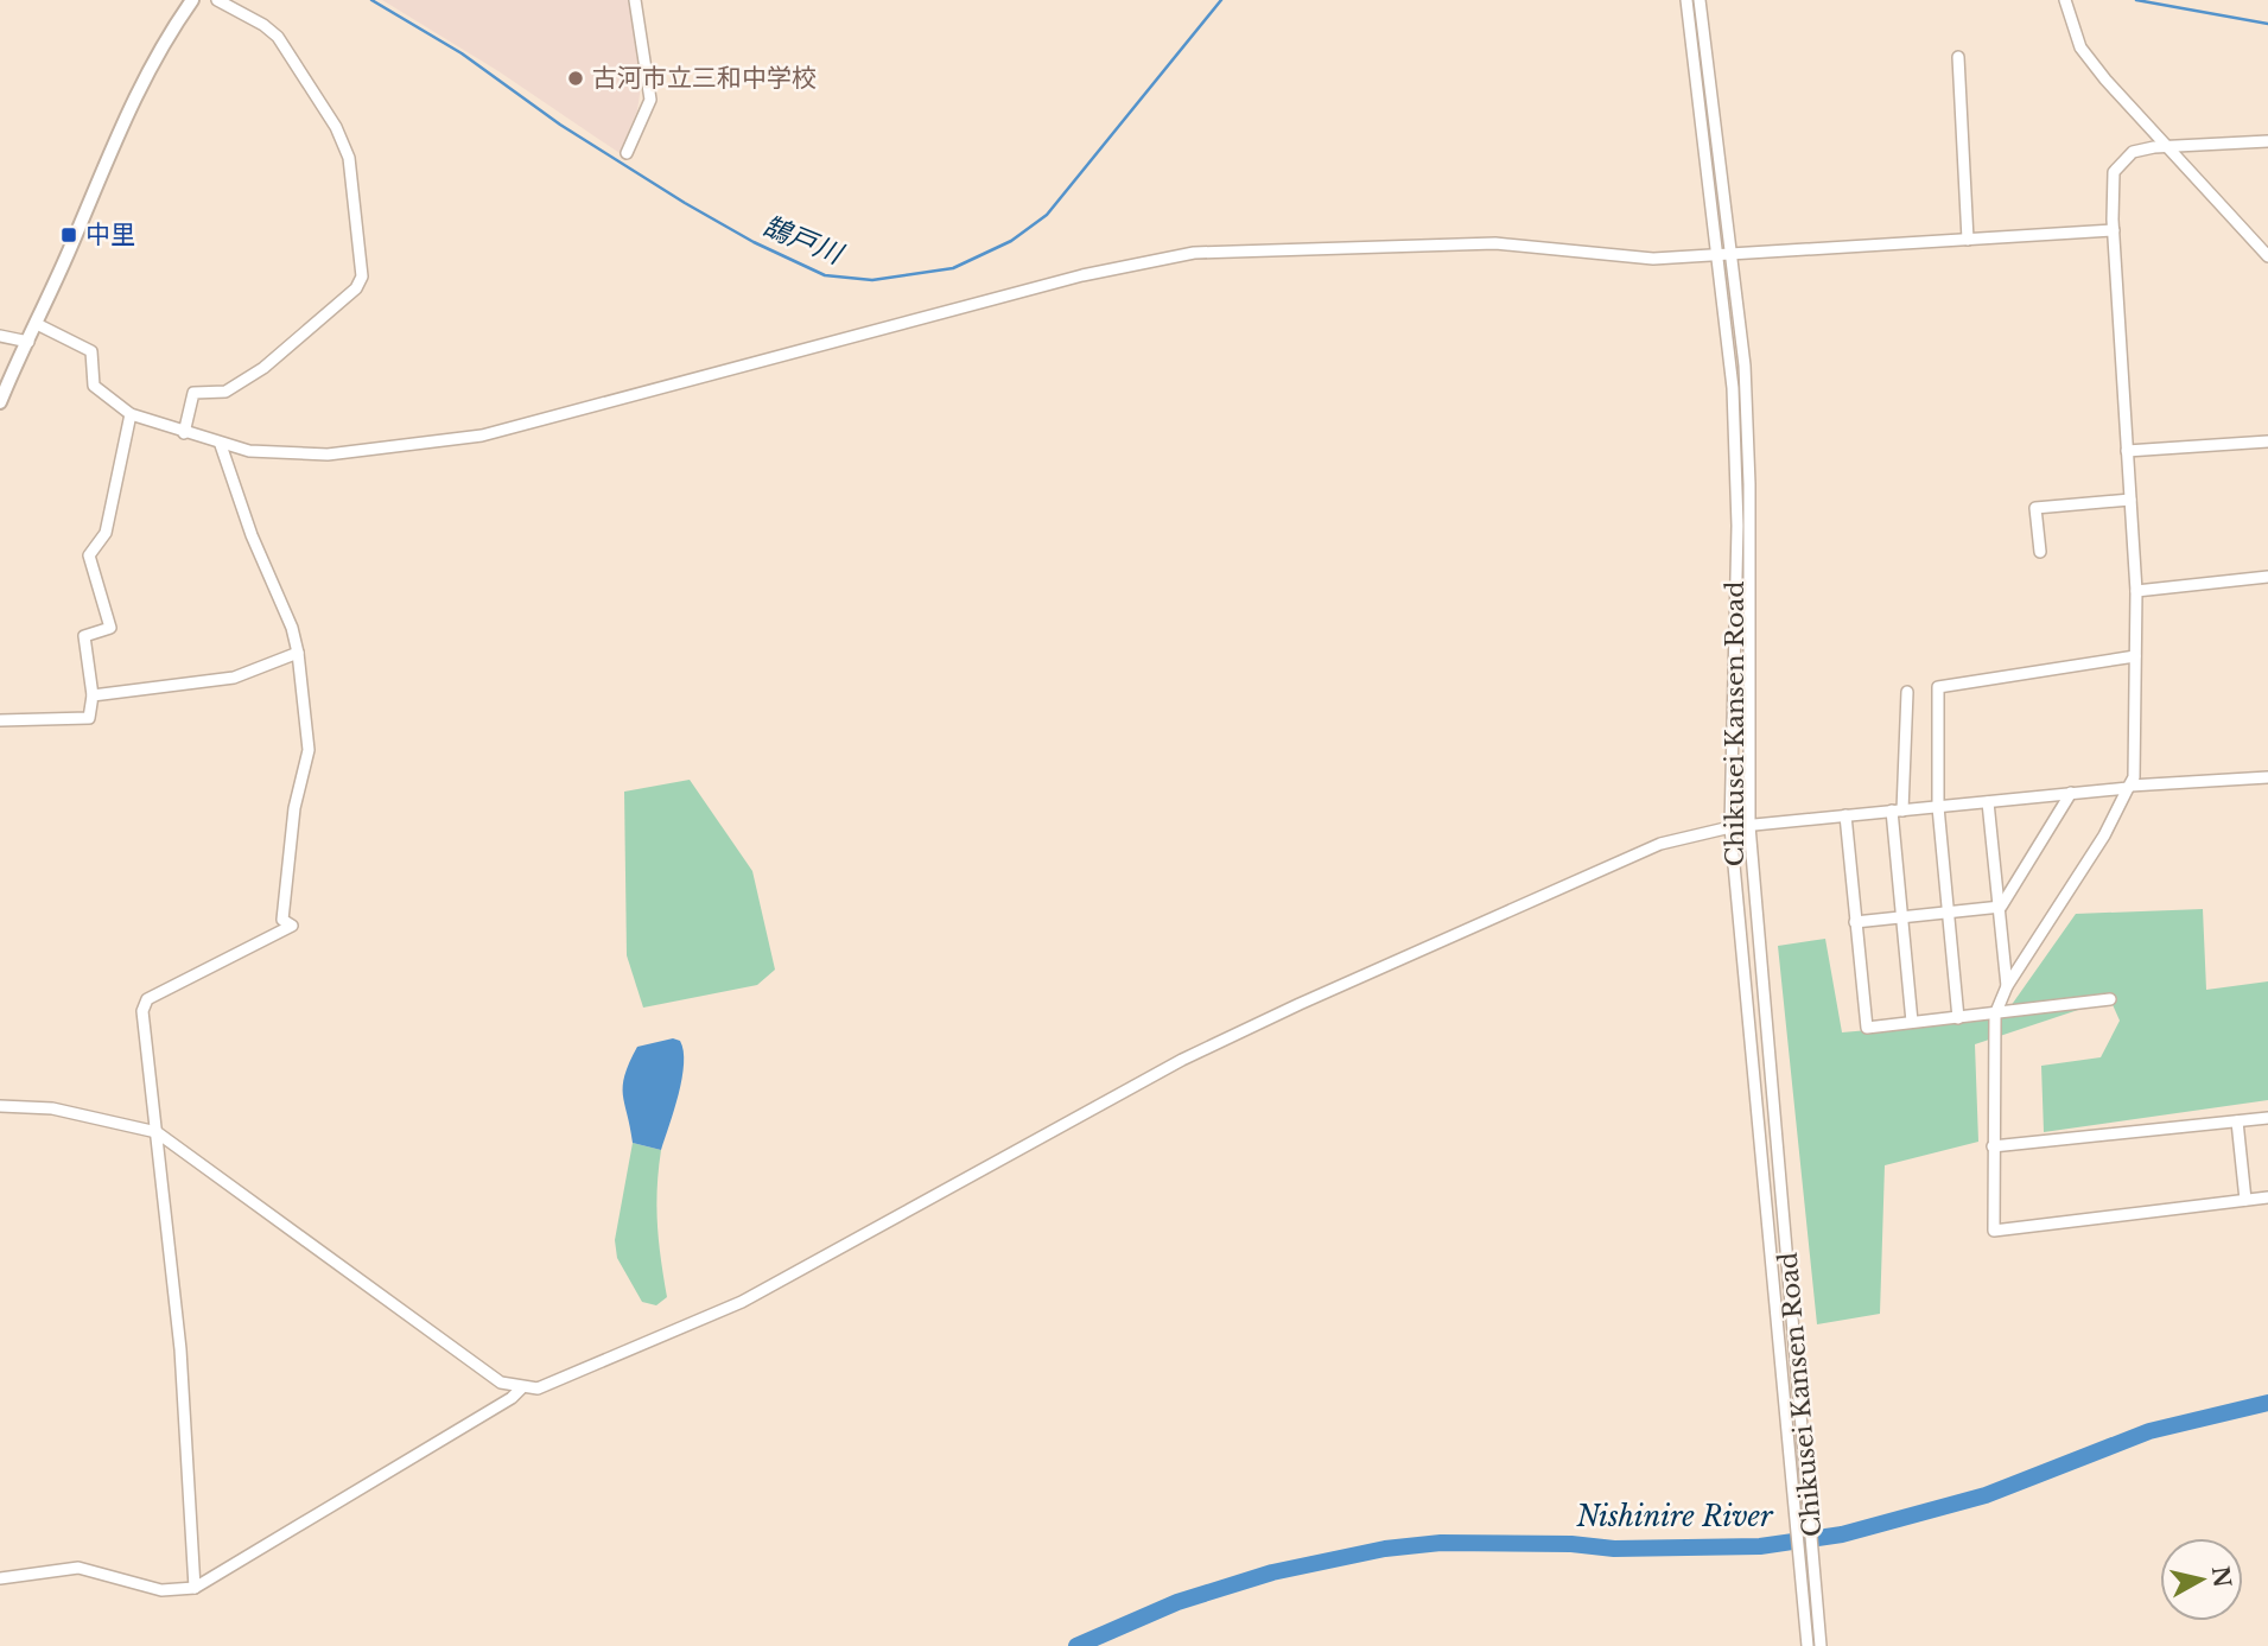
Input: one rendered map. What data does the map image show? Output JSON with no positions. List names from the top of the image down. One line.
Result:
{"streets":{"street":["Chikusei Kansen Road"]},"water":["鵠戸川","Nishinire River"],"places":{"other":["古河市立三和中学校"],"transit":["中里"]},"north":"right"}
